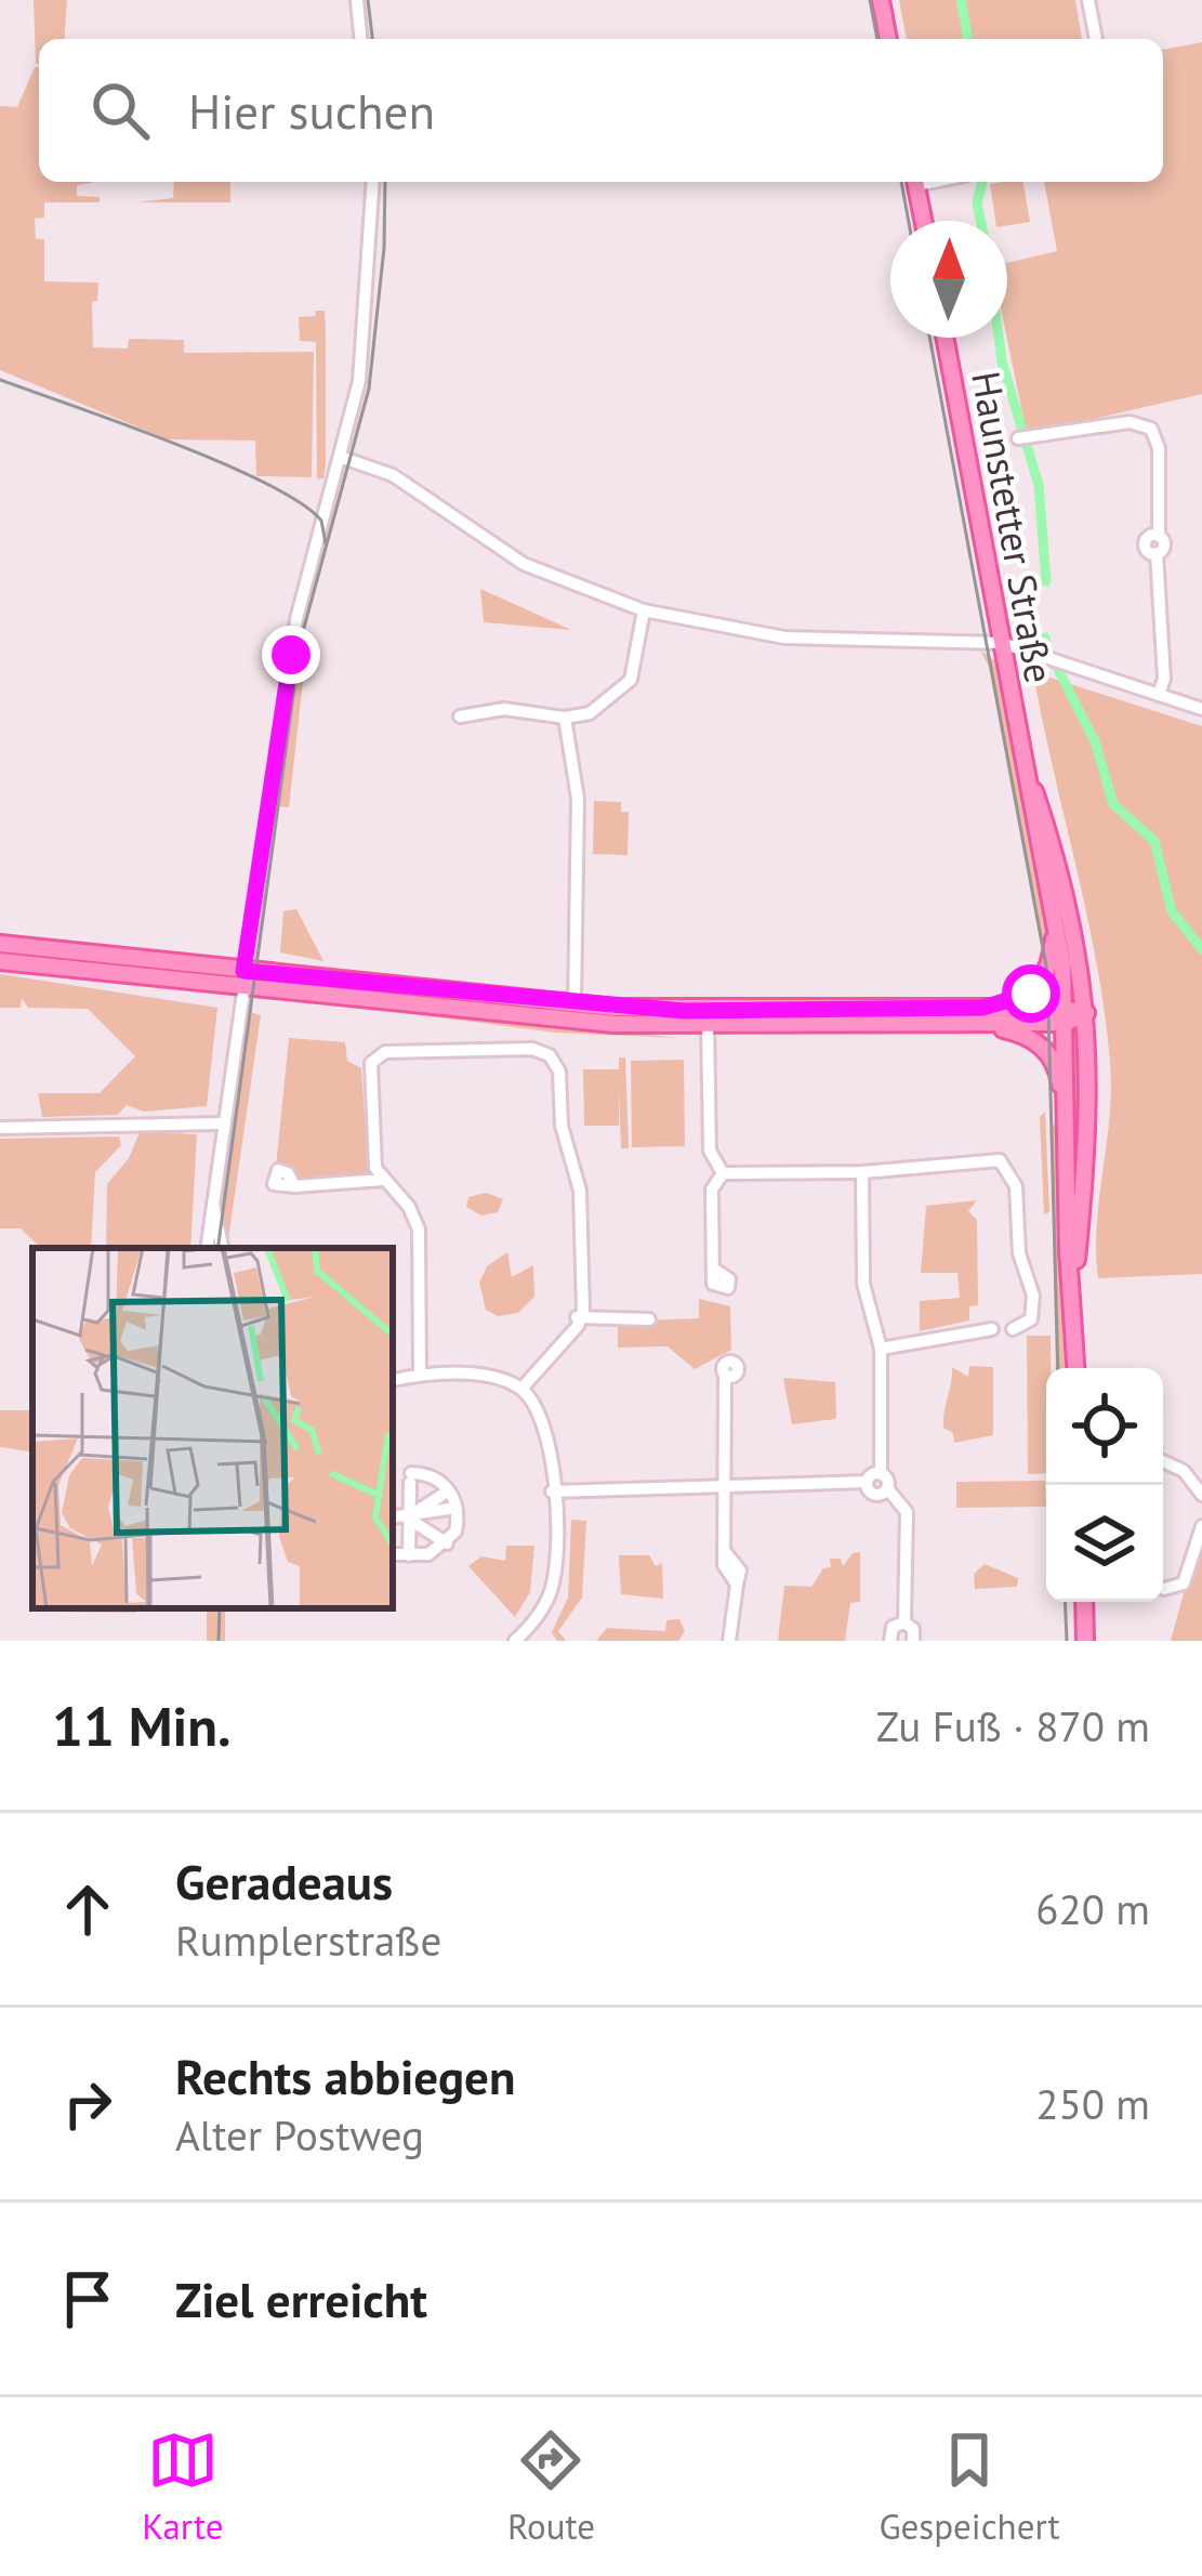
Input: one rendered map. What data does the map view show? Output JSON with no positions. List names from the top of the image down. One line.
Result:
{"streets":{"main road":["Haunstetter Straße"]},"north":"top","page":{"search":"Hier suchen","heading":["11 Min.","Zu Fuß · 870 m"],"list":[["Geradeaus","Rumplerstraße","620 m"],["Rechts abbiegen","Alter Postweg","250 m"],"Ziel erreicht"],"nav":["Karte","Route","Gespeichert"]}}
